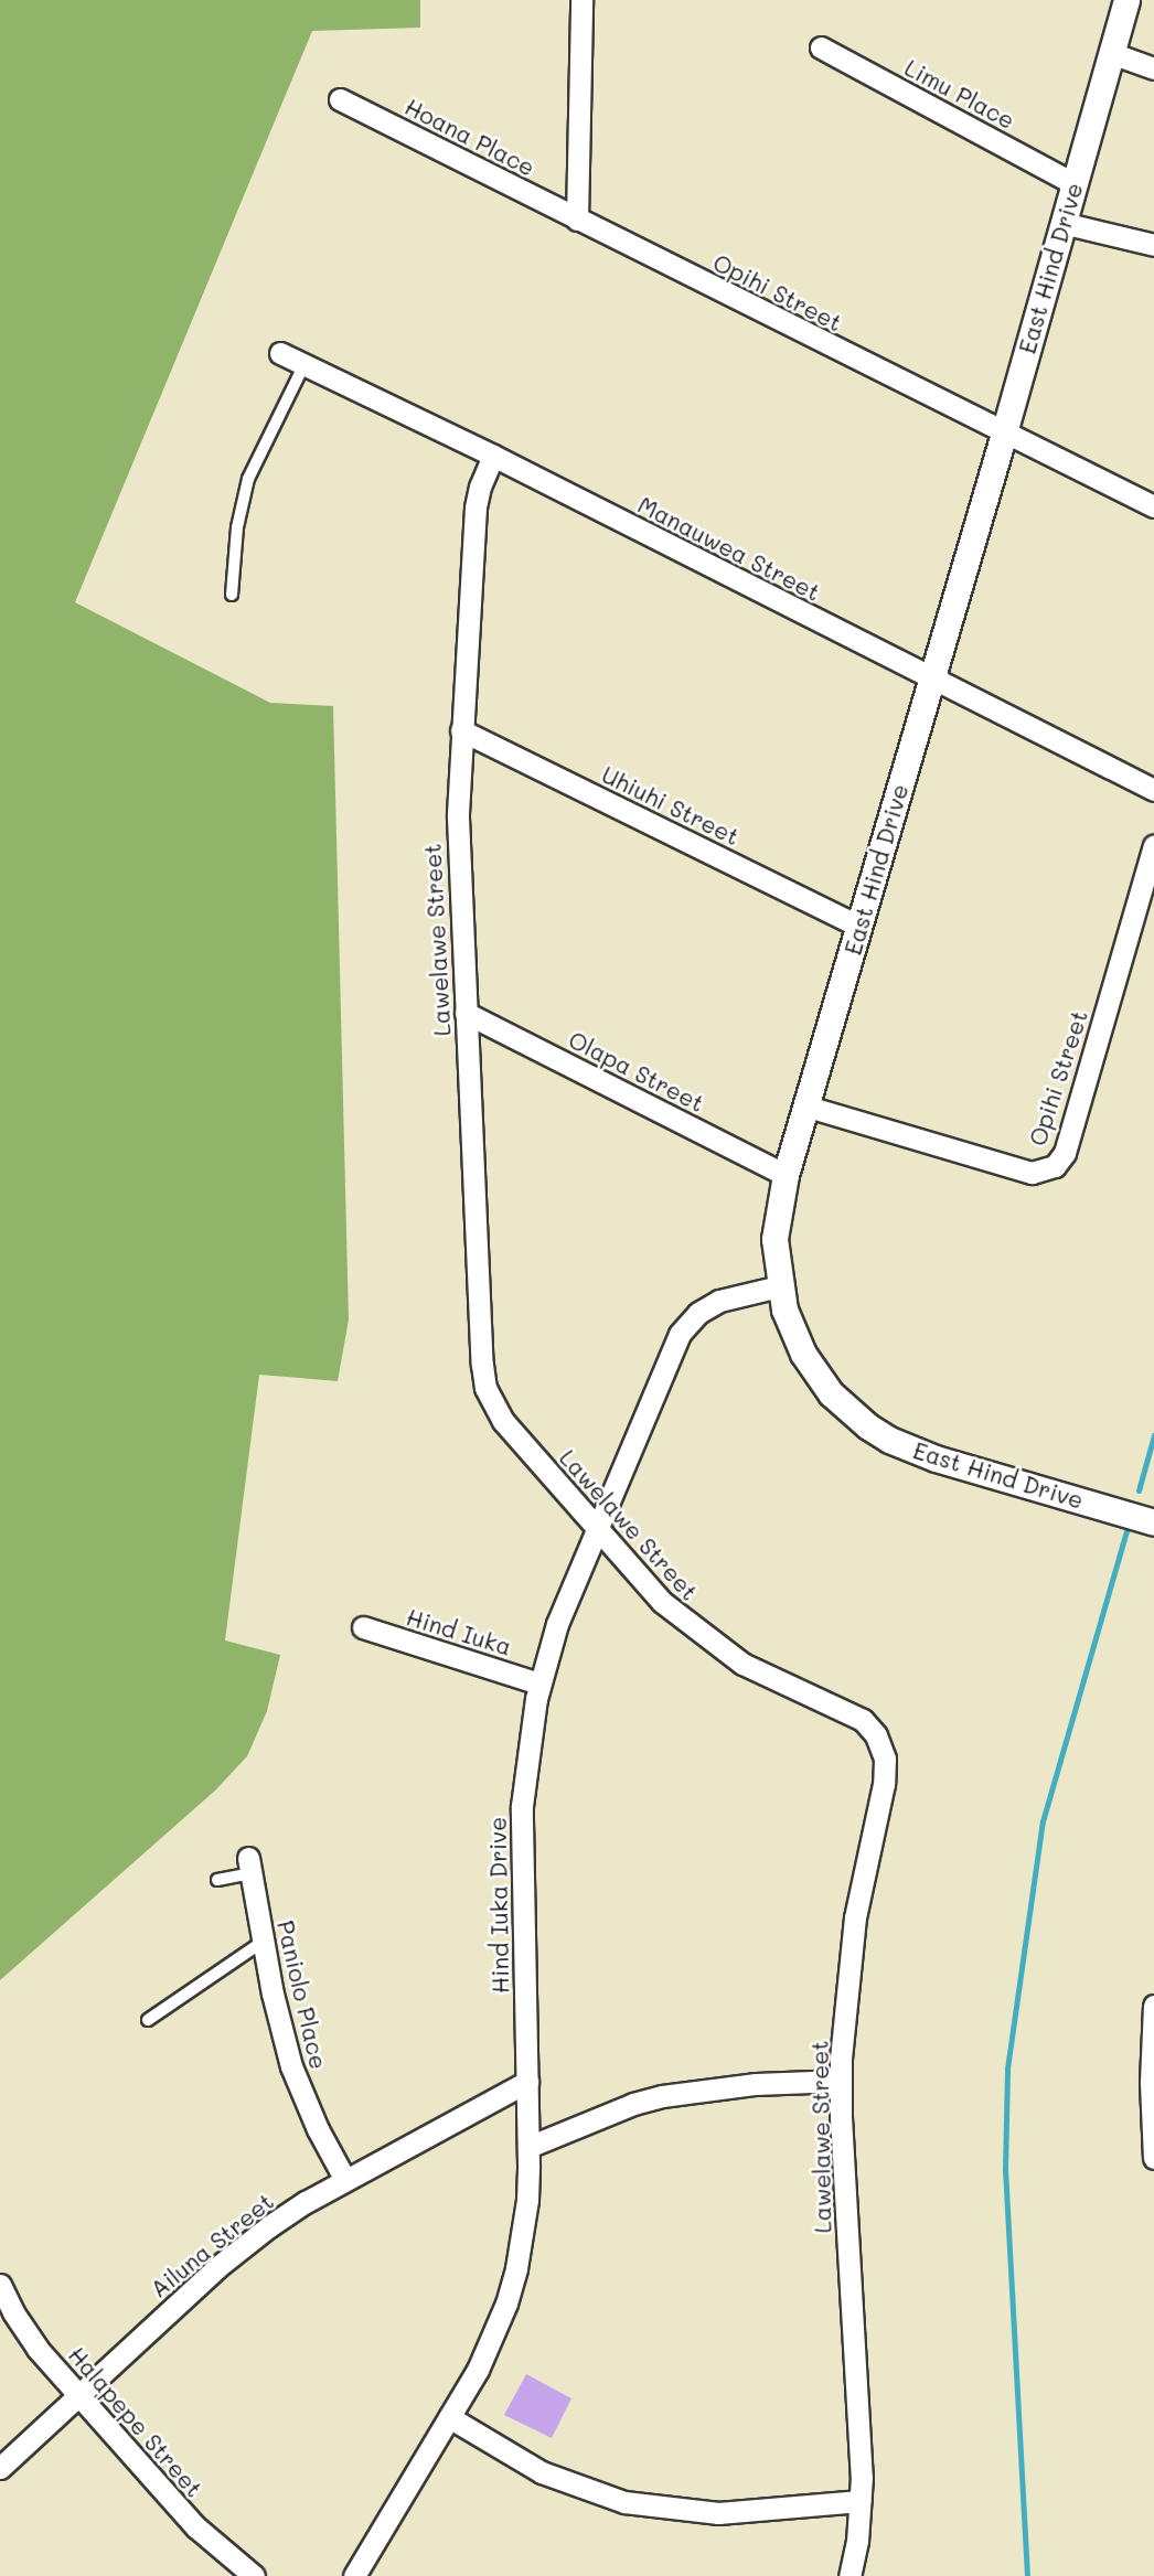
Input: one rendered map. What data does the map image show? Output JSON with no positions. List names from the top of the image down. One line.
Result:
{"streets":{"street":["Limu Place","Hoana Place","East Hind Drive","Opihi Street","Manauwea Street","Uhiuhi Street","Lawelawe Street","Olapa Street","Hind Iuka","Hind Iuka Drive","Paniolo Place","Ailuna Street","Halapepe Street"]},"crossings":[["Limu Place","East Hind Drive"],["Hoana Place","Opihi Street"],["East Hind Drive","Opihi Street"],["East Hind Drive","Manauwea Street"],["East Hind Drive","Uhiuhi Street"],["East Hind Drive","Olapa Street"],["East Hind Drive","Hind Iuka Drive"],["Manauwea Street","Lawelawe Street"],["Uhiuhi Street","Lawelawe Street"],["Lawelawe Street","Olapa Street"],["Lawelawe Street","Hind Iuka Drive"],["Hind Iuka","Hind Iuka Drive"],["Hind Iuka Drive","Ailuna Street"],["Paniolo Place","Ailuna Street"],["Ailuna Street","Halapepe Street"]]}
